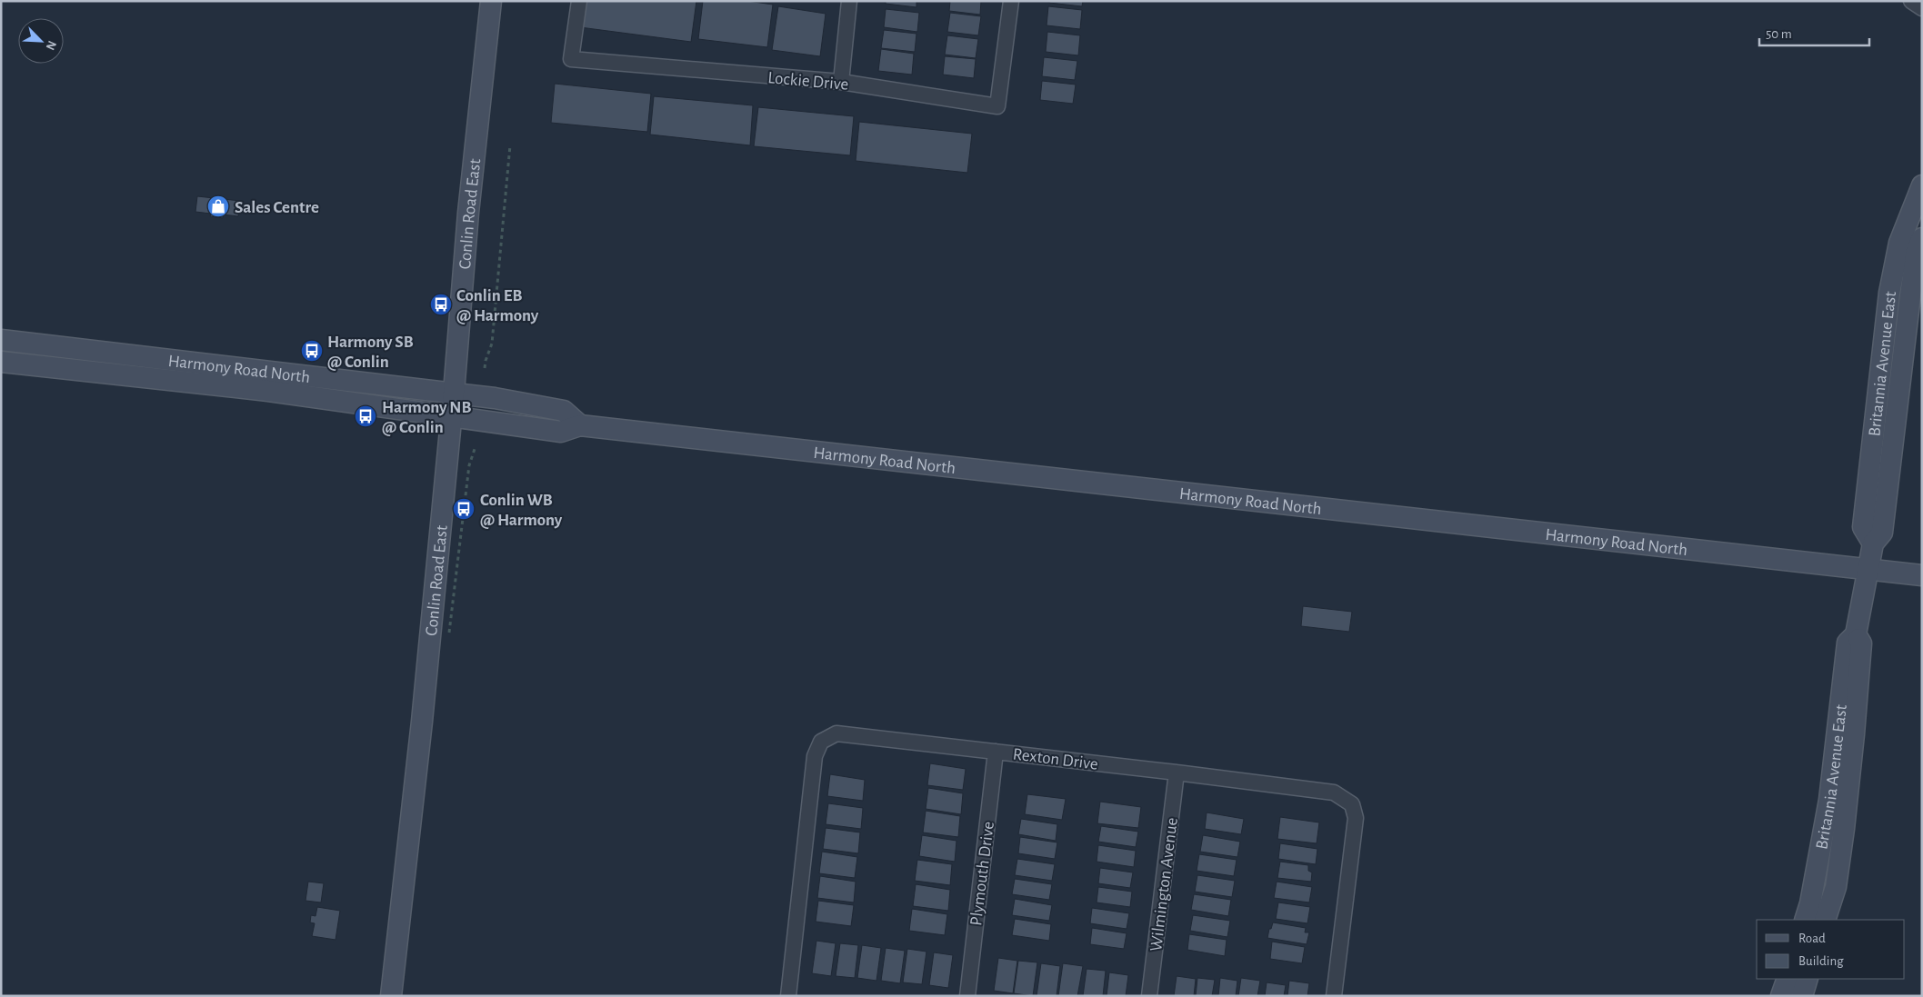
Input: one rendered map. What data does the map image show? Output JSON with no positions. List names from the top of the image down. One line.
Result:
{"streets":{"main road":["Conlin Road East","Britannia Avenue East","Harmony Road North"],"street":["Lockie Drive","Rexton Drive","Plymouth Drive","Wilmington Avenue"]},"crossings":[["Conlin Road East","Harmony Road North"],["Britannia Avenue East","Harmony Road North"],["Rexton Drive","Plymouth Drive"],["Rexton Drive","Wilmington Avenue"]],"places":{"shop":["Sales Centre"],"bus stop":["Conlin EB @ Harmony","Harmony SB @ Conlin","Harmony NB @ Conlin","Conlin WB @ Harmony"]},"legend":["Road","Building"],"scale_bar":"50 m","north":"bottom right"}
